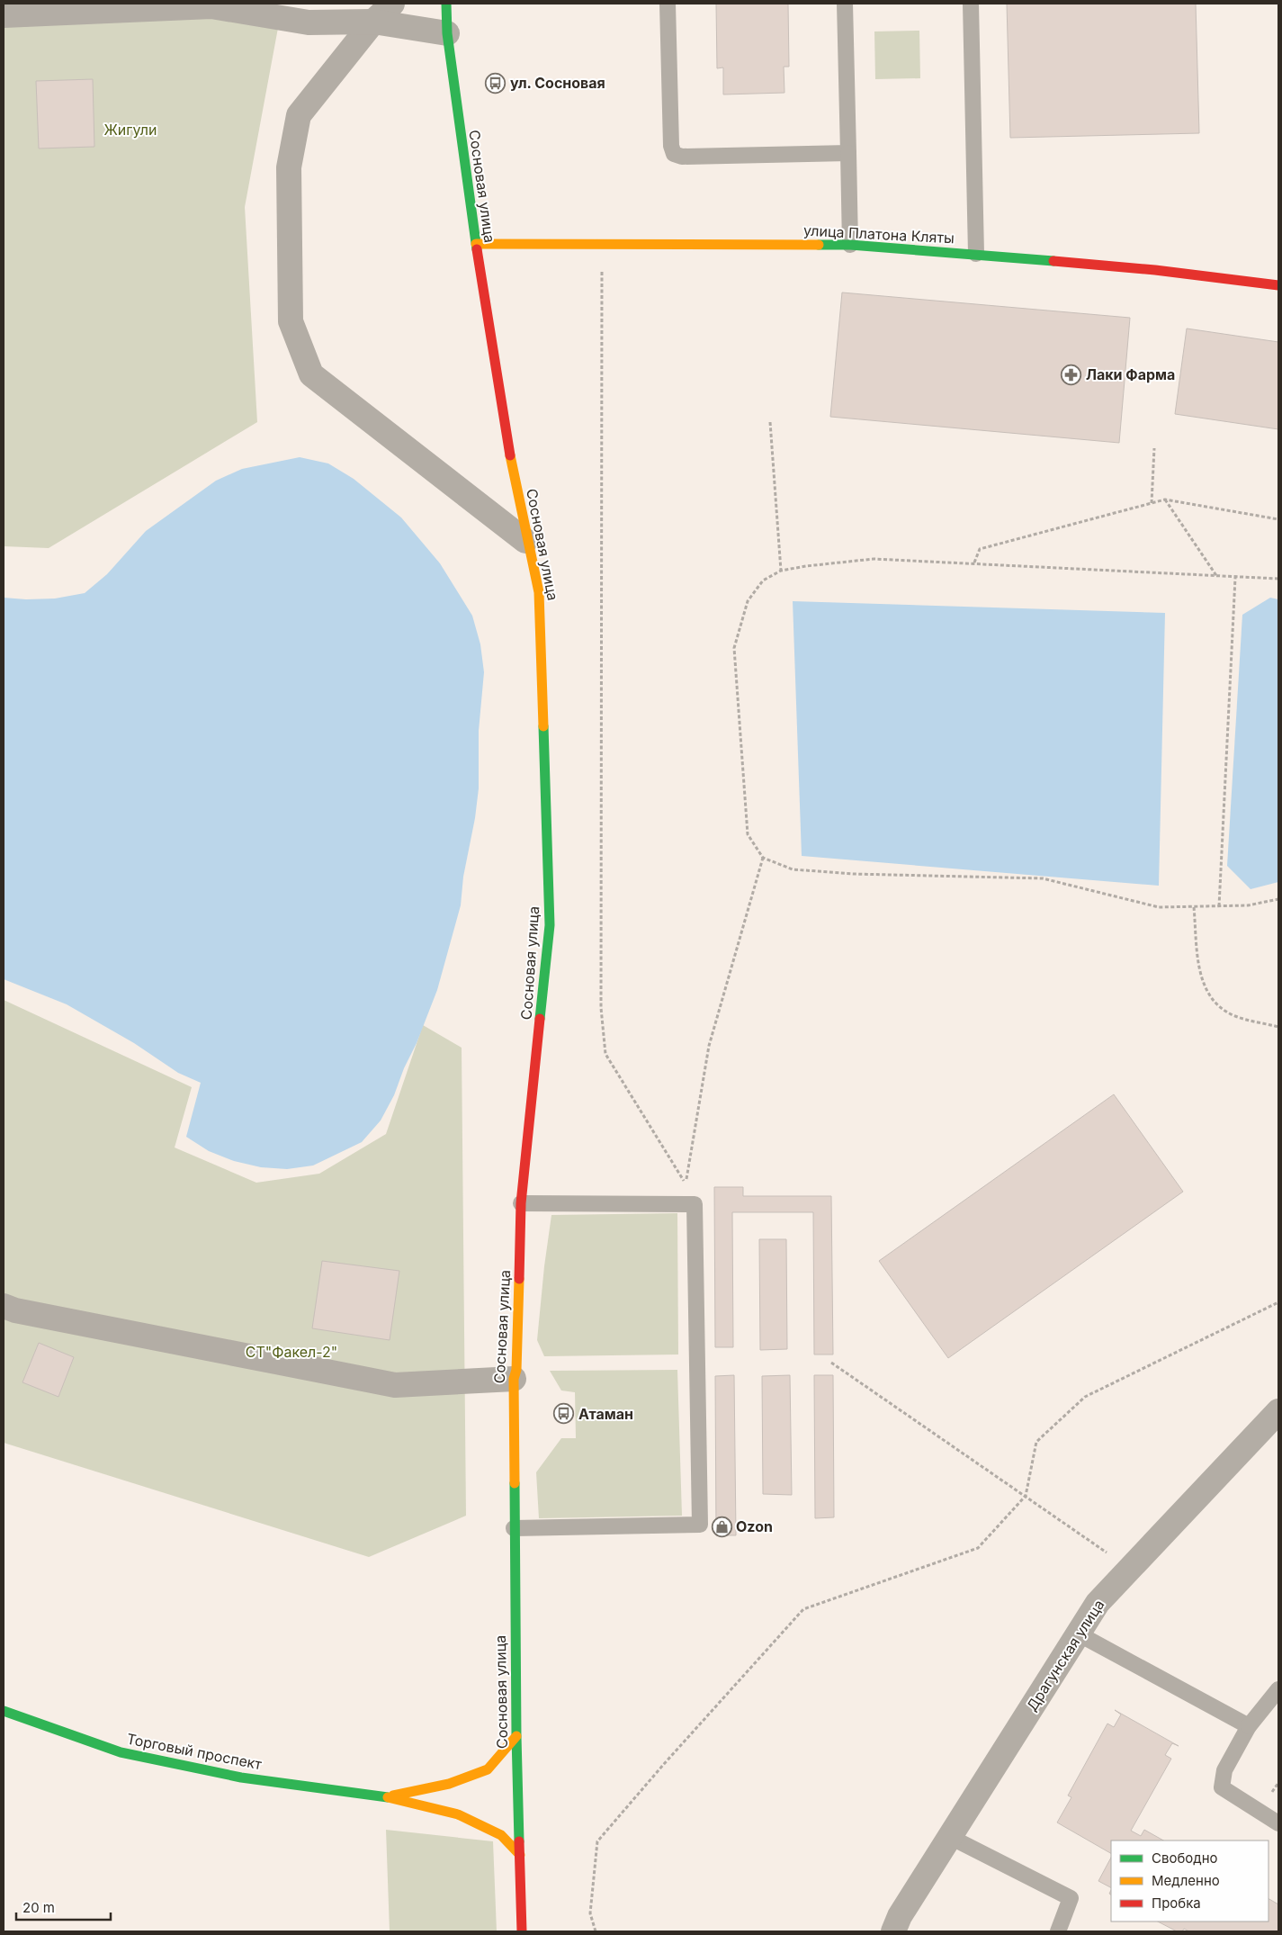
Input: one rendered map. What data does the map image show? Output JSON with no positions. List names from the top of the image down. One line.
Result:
{"streets":{"street":["Сосновая улица","улица Платона Кляты","Драгунская улица","Торговый проспект"]},"crossings":[["Сосновая улица","улица Платона Кляты"]],"parks":["Жигули","СТ\"Факел-2\""],"places":{"bus stop":["ул. Сосновая","Атаман"],"pharmacy":["Лаки Фарма"],"shop":["Ozon"]},"legend":["Свободно","Медленно","Пробка"],"scale_bar":"20 m"}
